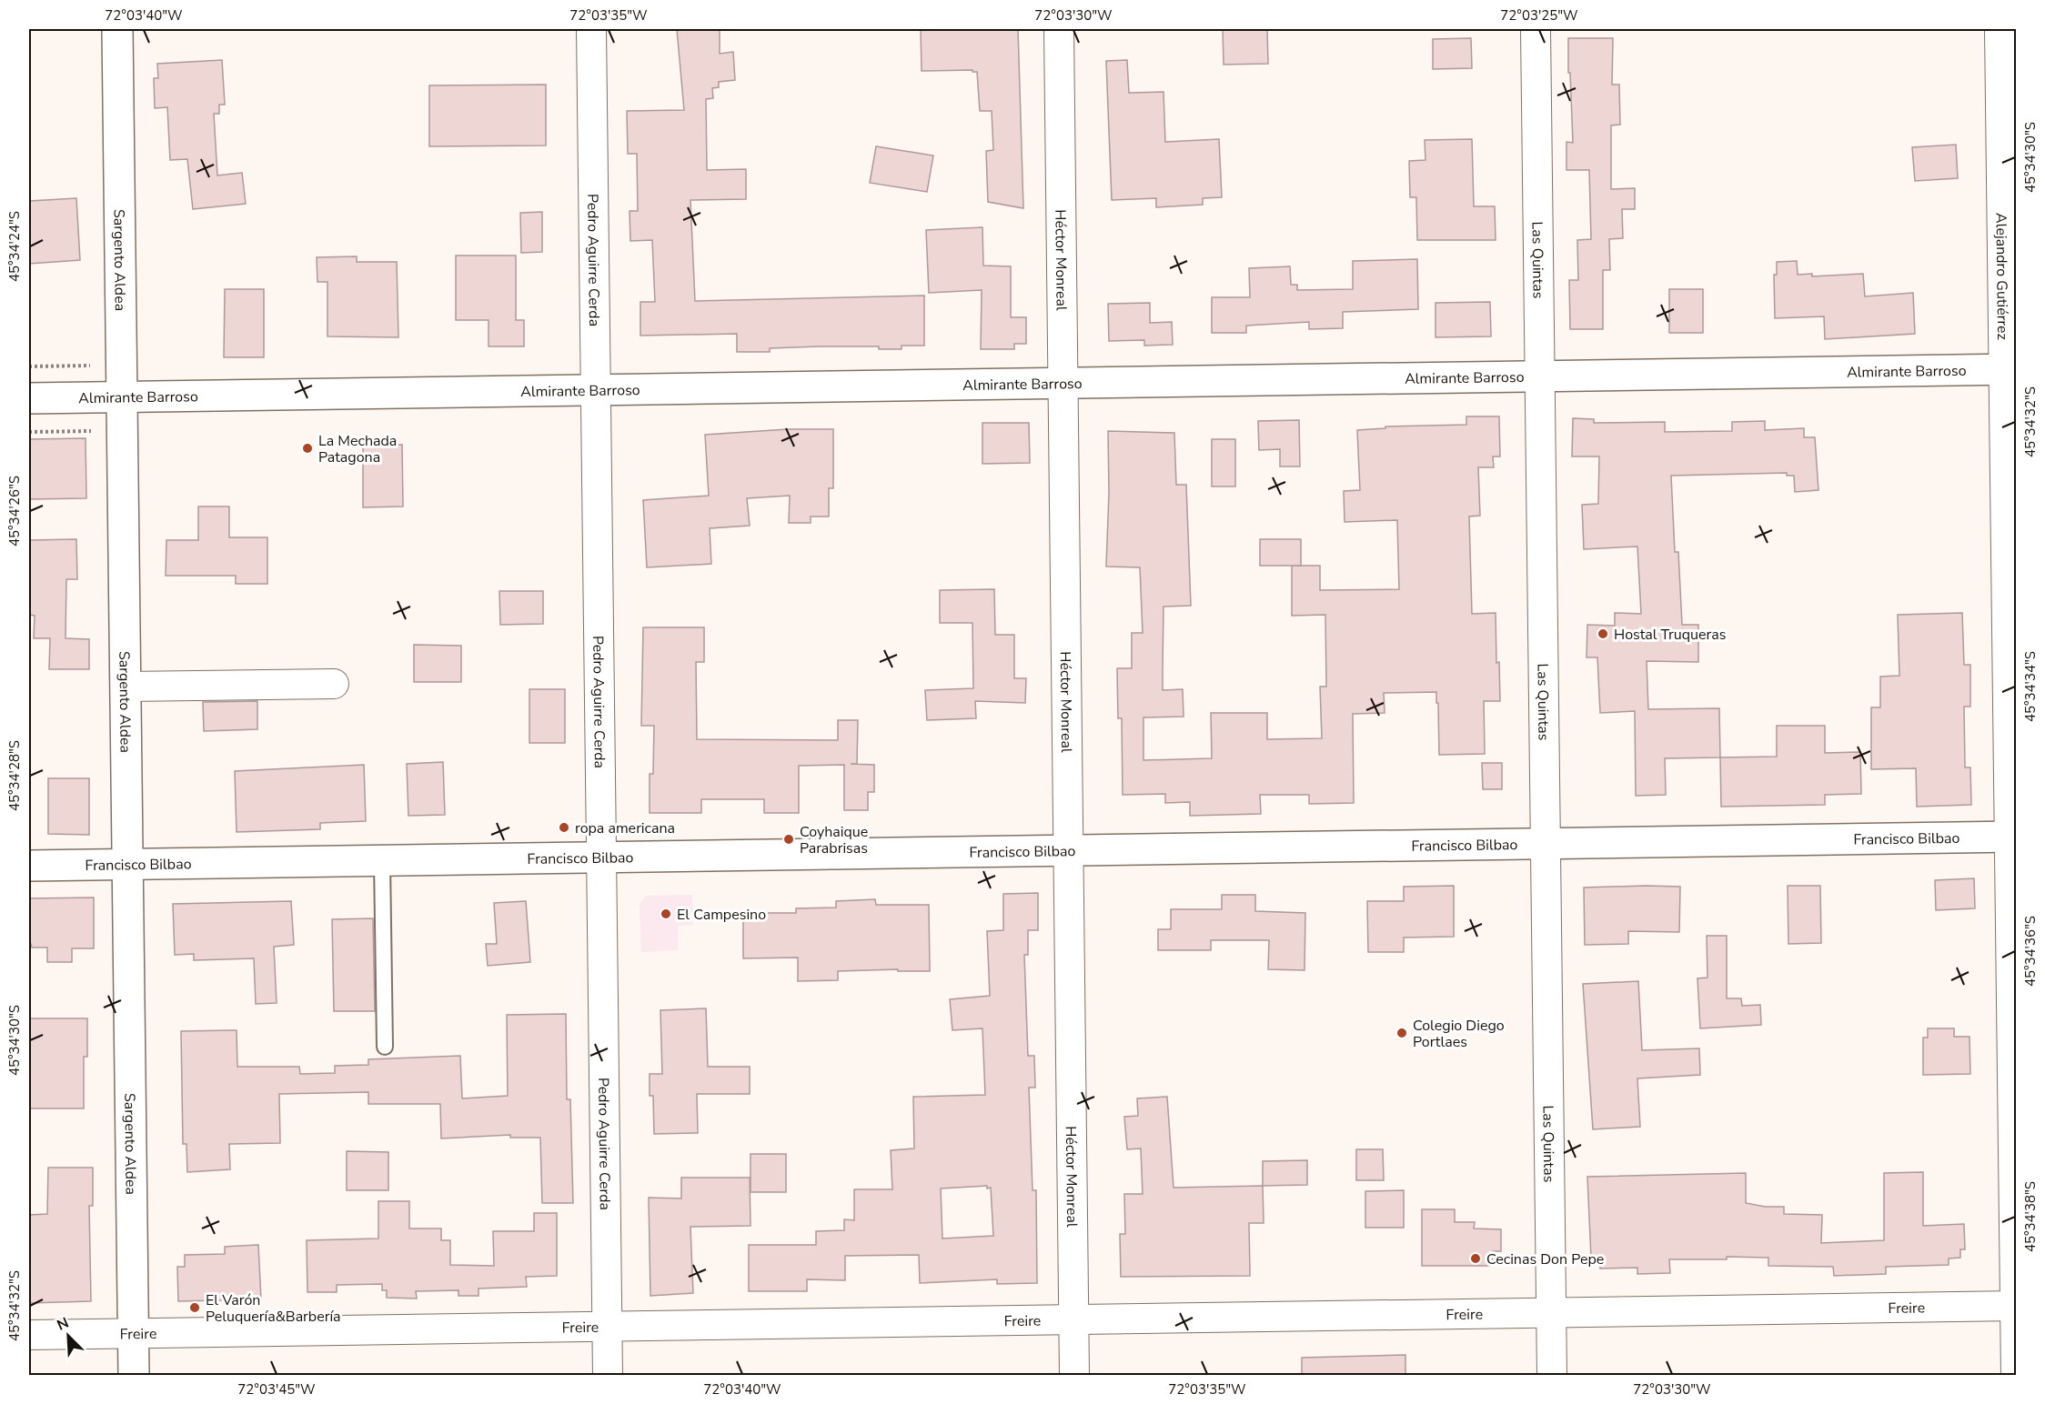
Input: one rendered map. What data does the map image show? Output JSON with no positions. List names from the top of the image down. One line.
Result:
{"streets":{"street":["Sargento Aldea","Pedro Aguirre Cerda","Héctor Monreal","Las Quintas","Alejandro Gutiérrez","Almirante Barroso","Francisco Bilbao","Freire"]},"crossings":[["Sargento Aldea","Almirante Barroso"],["Sargento Aldea","Francisco Bilbao"],["Sargento Aldea","Freire"],["Pedro Aguirre Cerda","Almirante Barroso"],["Pedro Aguirre Cerda","Francisco Bilbao"],["Pedro Aguirre Cerda","Freire"],["Héctor Monreal","Almirante Barroso"],["Héctor Monreal","Francisco Bilbao"],["Héctor Monreal","Freire"],["Las Quintas","Almirante Barroso"],["Las Quintas","Francisco Bilbao"],["Las Quintas","Freire"],["Alejandro Gutiérrez","Almirante Barroso"],["Alejandro Gutiérrez","Francisco Bilbao"],["Alejandro Gutiérrez","Freire"]],"places":["La Mechada Patagona","Hostal Truqueras","ropa americana","Coyhaique Parabrisas","El Campesino","Colegio Diego Portlaes","Cecinas Don Pepe","El Varón Peluquería&Barbería"],"north":"top left","coordinates":["72°03'40\"W","72°03'35\"W","72°03'30\"W","72°03'25\"W","45°34'30\"S","45°34'24\"S","45°34'32\"S","45°34'26\"S","45°34'34\"S","45°34'28\"S","45°34'36\"S","45°34'38\"S","72°03'45\"W"]}
